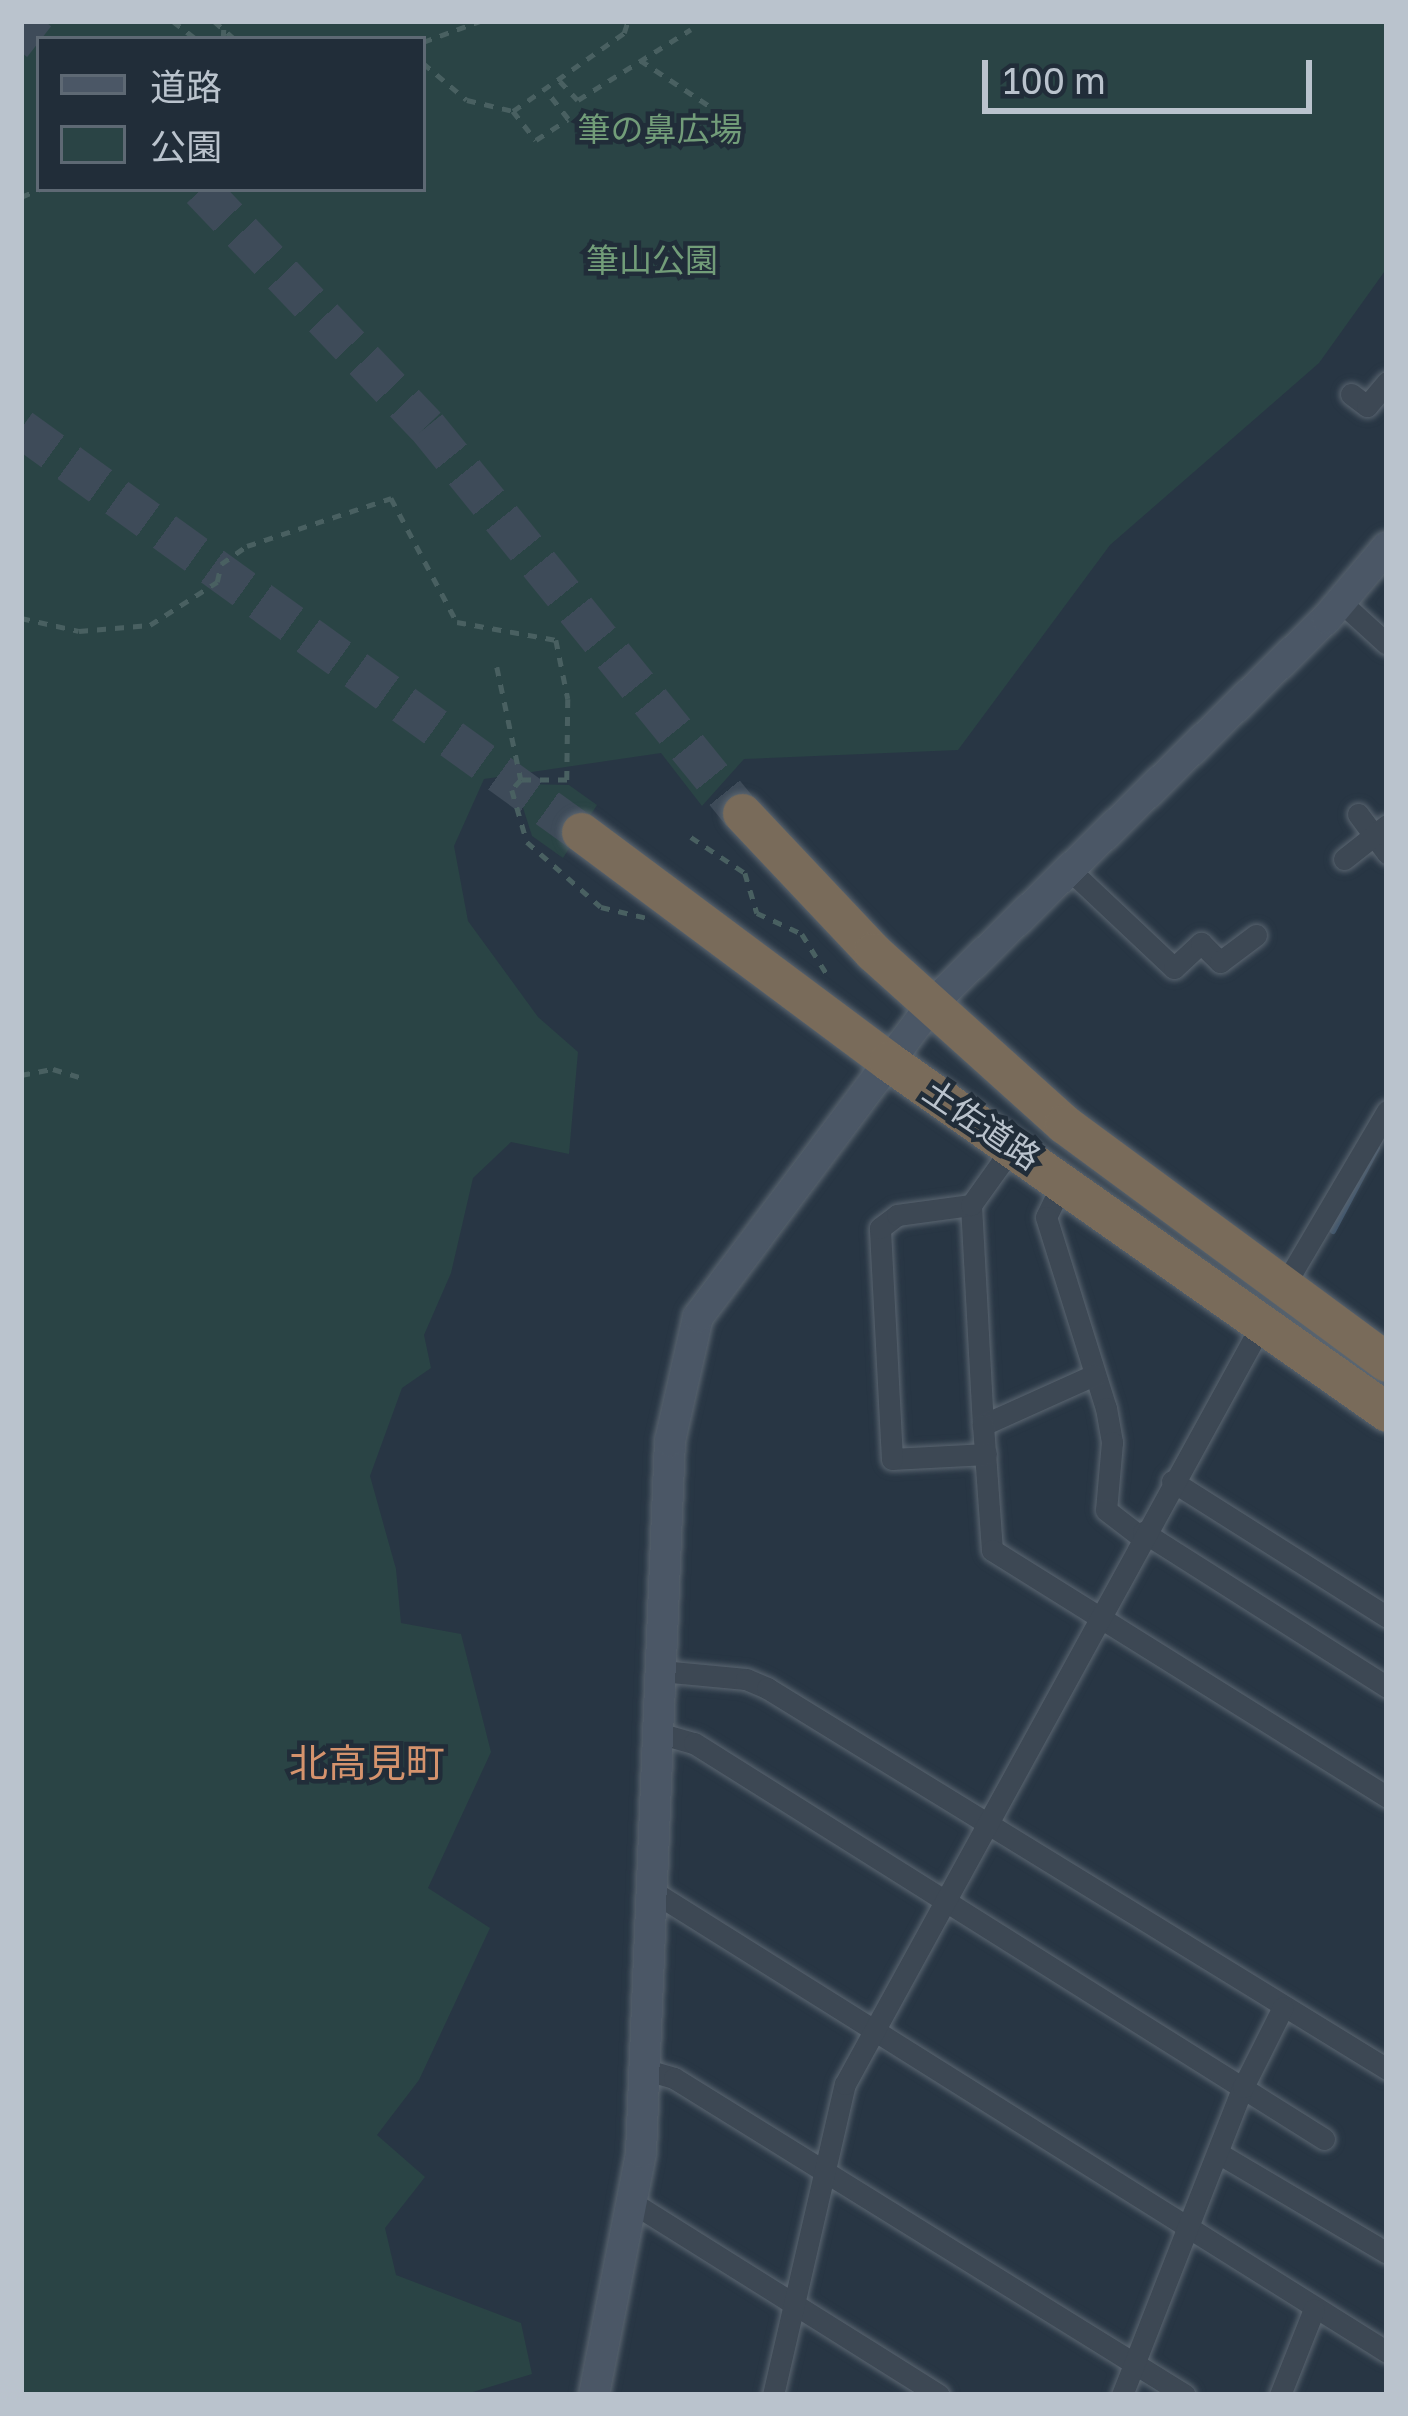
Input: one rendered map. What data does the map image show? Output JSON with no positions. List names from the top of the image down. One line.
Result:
{"streets":{"highway":["土佐道路"]},"districts":["北高見町"],"parks":["筆の鼻広場","筆山公園"],"legend":["道路","公園"],"scale_bar":"100 m"}
